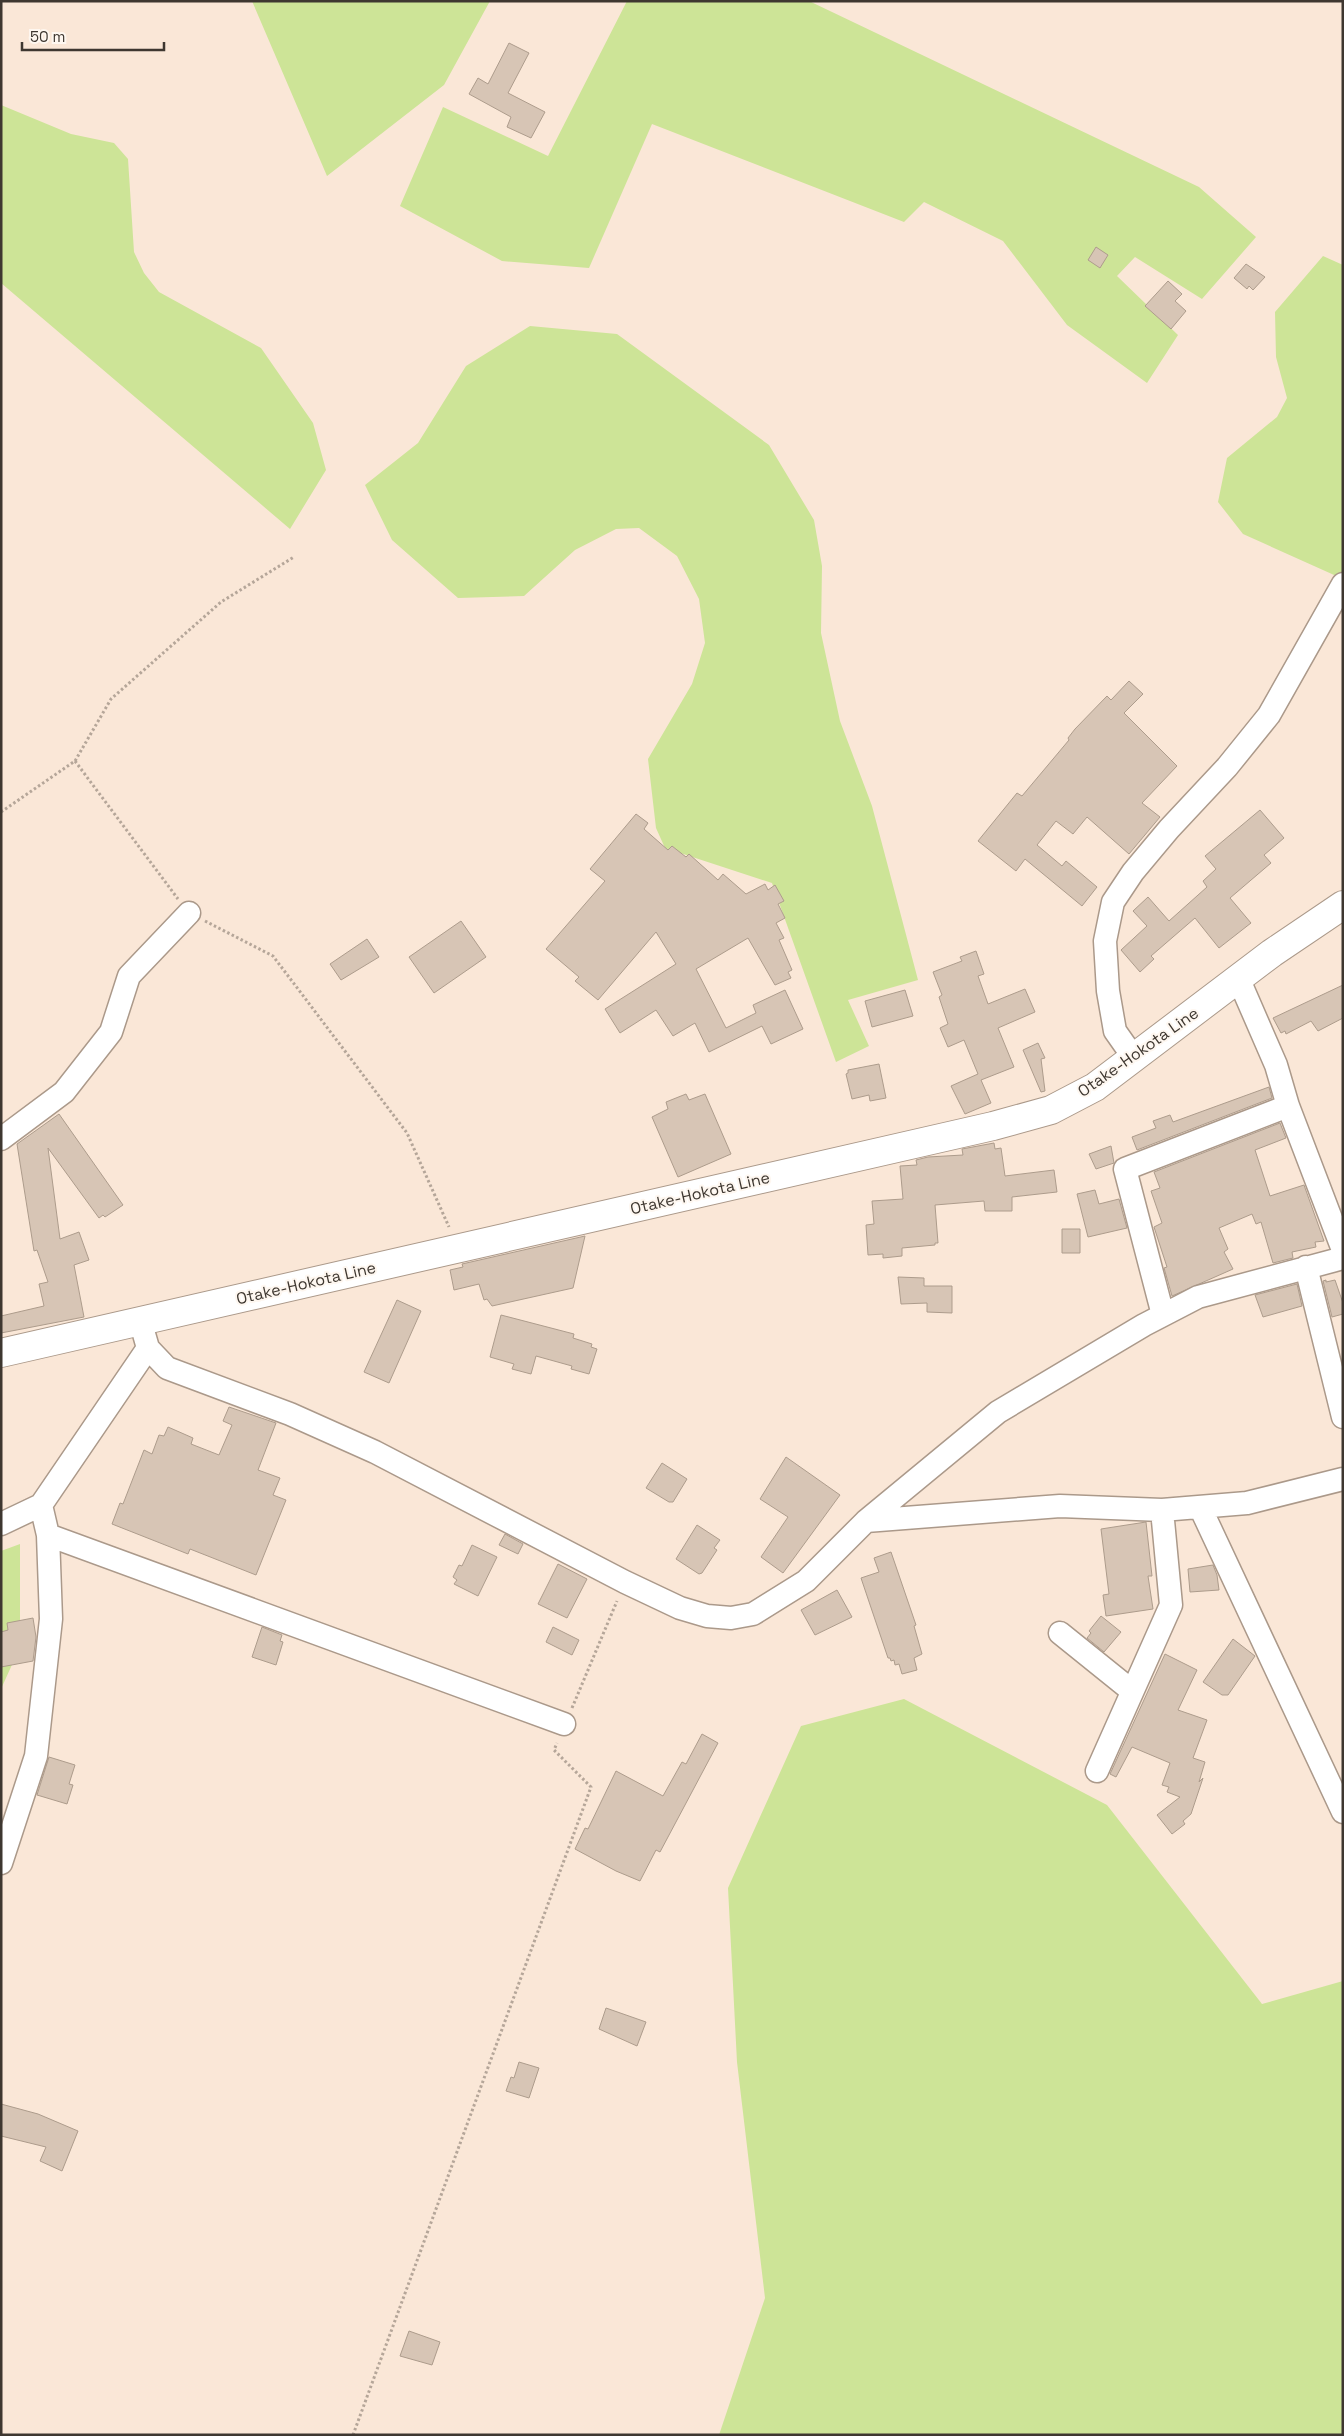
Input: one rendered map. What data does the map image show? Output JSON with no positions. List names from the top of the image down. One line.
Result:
{"streets":{"main road":["Otake-Hokota Line"]},"scale_bar":"50 m"}
